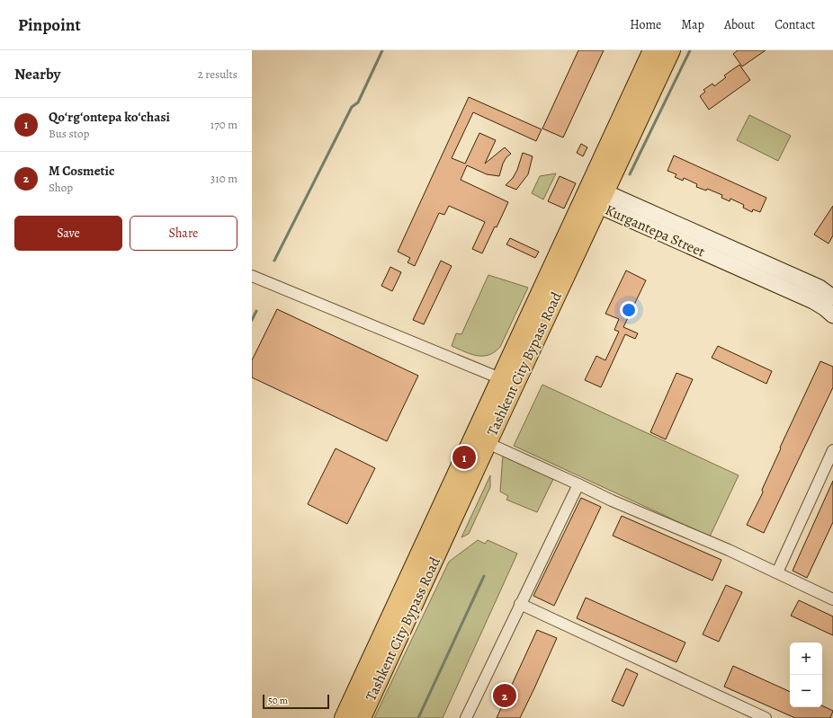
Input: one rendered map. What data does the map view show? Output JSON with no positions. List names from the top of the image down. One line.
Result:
{"streets":{"highway":["Tashkent City Bypass Road"],"main road":["Kurgantepa Street"]},"crossings":[["Kurgantepa Street","Tashkent City Bypass Road"]],"scale_bar":"50 m","page":{"header":"Pinpoint","nav":["Home","Map","About","Contact"],"heading":["Nearby","2 results"],"list":[{"mark":"1","name":"Qoʻrgʻontepa koʻchasi","note":"Bus stop","value":"170 m"},{"mark":"2","name":"M Cosmetic","note":"Shop","value":"310 m"}],"buttons":["Save","Share"],"pins":["1","2"],"map_buttons":["+","−"],"scale":"50 m"}}
